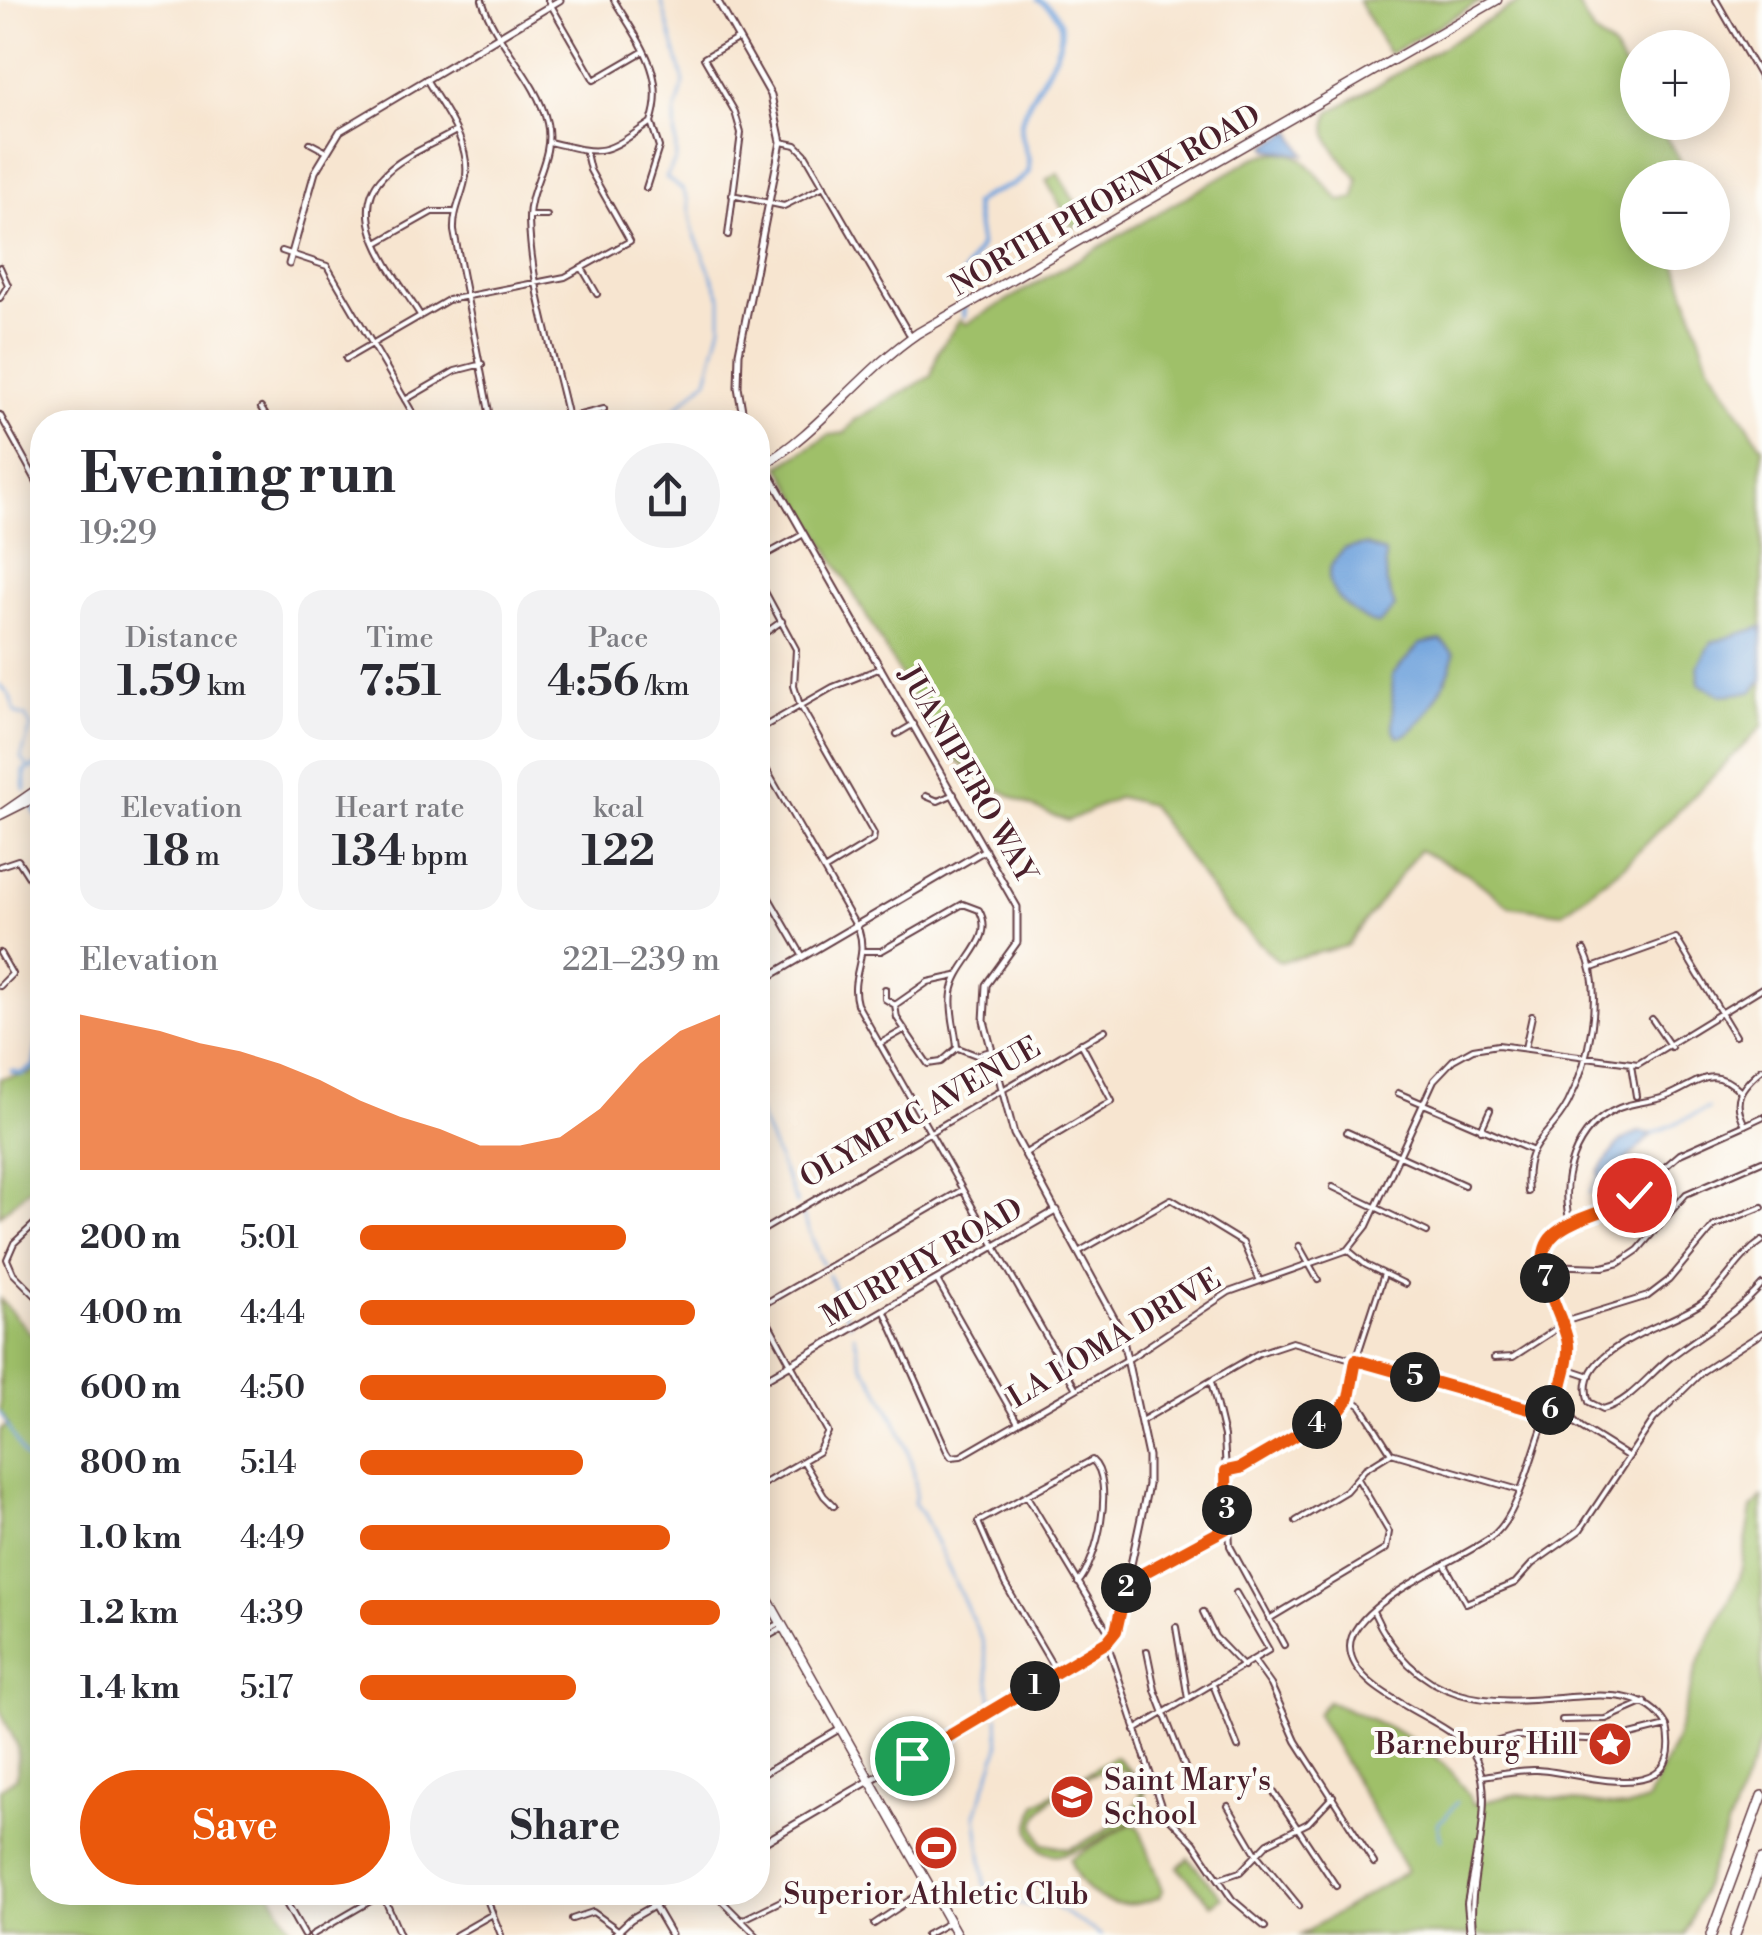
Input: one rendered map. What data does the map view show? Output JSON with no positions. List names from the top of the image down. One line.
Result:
{"streets":{"main road":["NORTH PHOENIX ROAD"],"street":["JUANIPERO WAY","OLYMPIC AVENUE","MURPHY ROAD","LA LOMA DRIVE"]},"crossings":[["JUANIPERO WAY","OLYMPIC AVENUE"],["JUANIPERO WAY","MURPHY ROAD"],["JUANIPERO WAY","LA LOMA DRIVE"],["MURPHY ROAD","LA LOMA DRIVE"]],"places":{"place":["Barneburg Hill"],"school or university":["Saint Mary's School"],"sports":["Superior Athletic Club"]},"page":{"map_buttons":["+","−"],"heading":["Evening run","19:29"],"stats":[["Distance","1.59 km"],["Time","7:51"],["Pace","4:56 /km"],["Elevation","18 m"],["Heart rate","134 bpm"],["kcal","122"]],"chart":["Elevation","221–239 m"],"list":[{"name":"200 m","note":"5:01"},{"name":"400 m","note":"4:44"},{"name":"600 m","note":"4:50"},{"name":"800 m","note":"5:14"},{"name":"1.0 km","note":"4:49"},{"name":"1.2 km","note":"4:39"},{"name":"1.4 km","note":"5:17"}],"pins":["7","5","6","4","3","2","1"],"buttons":["Save","Share"]}}
